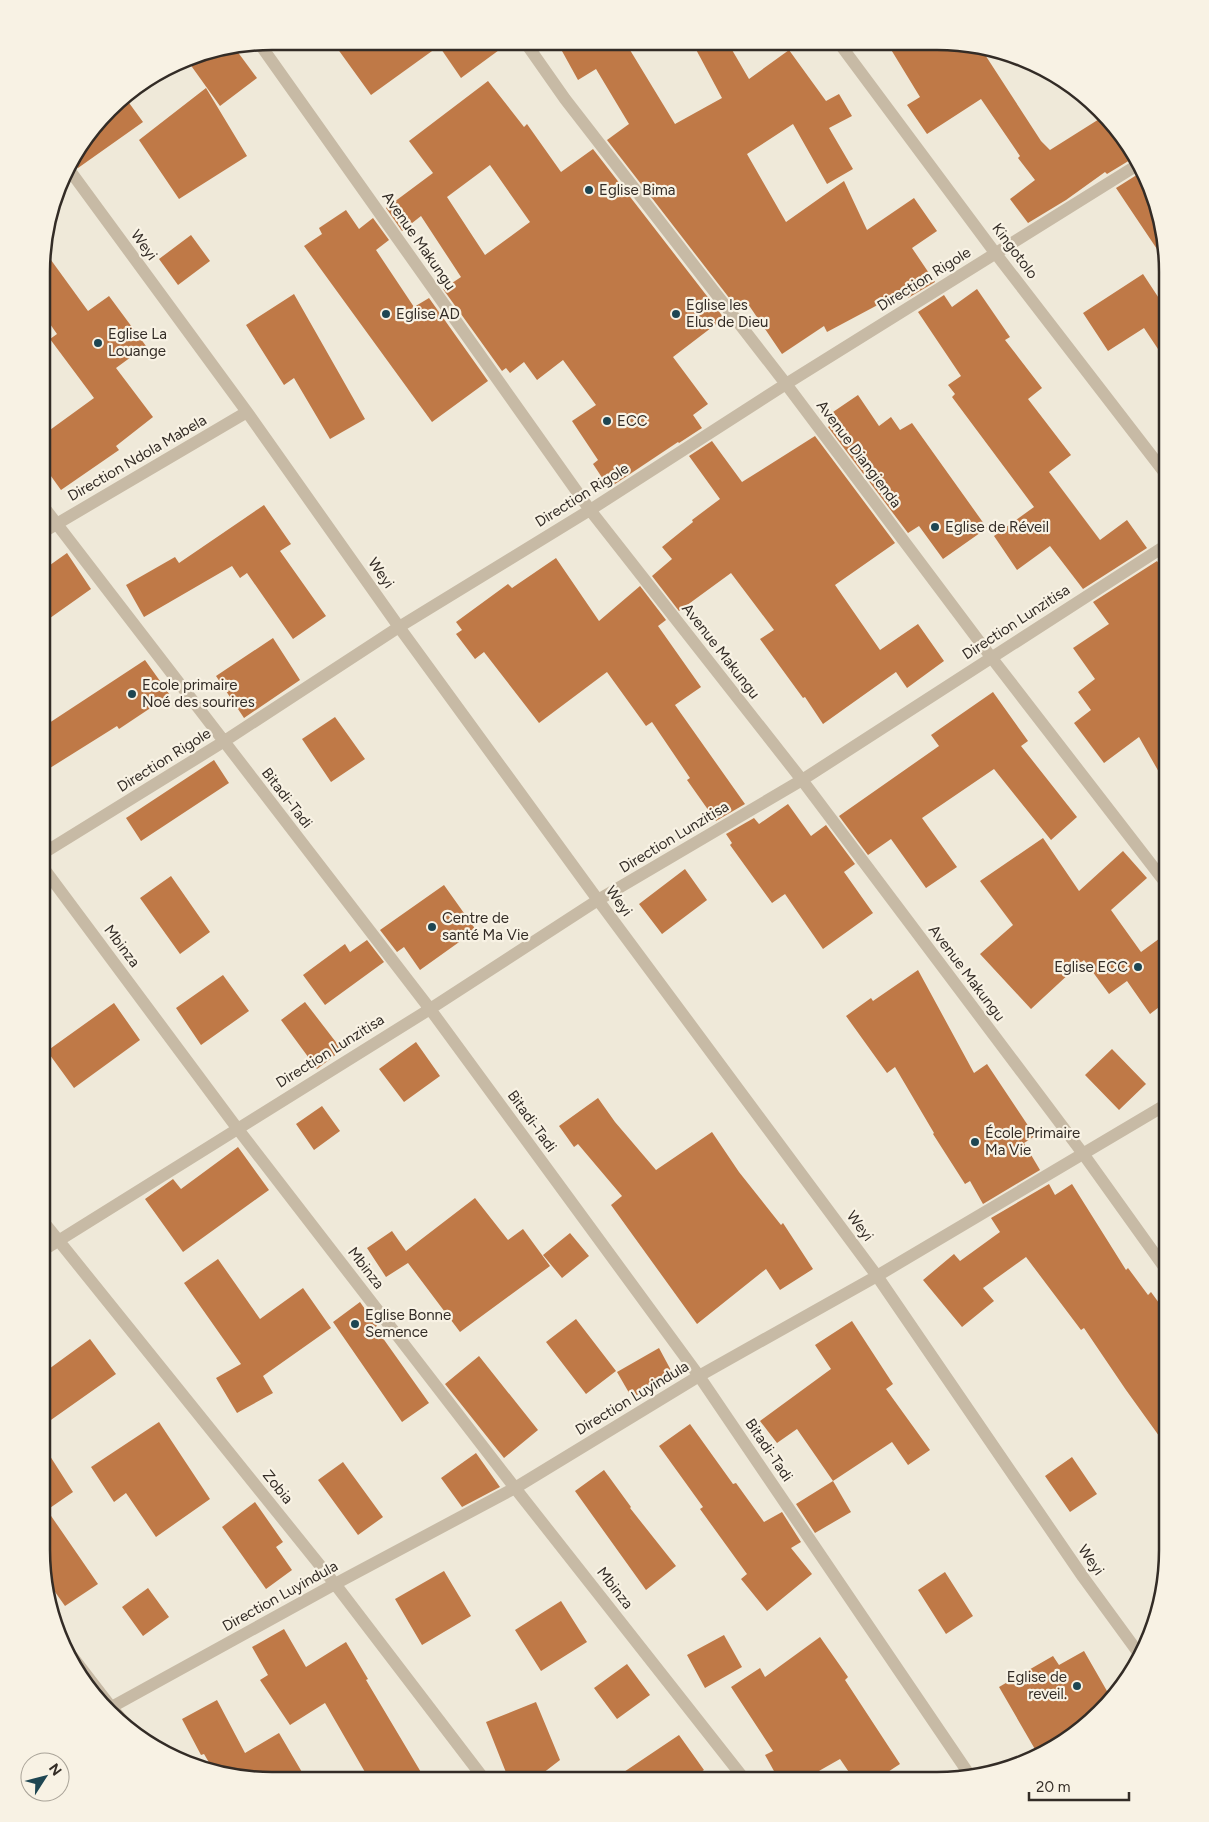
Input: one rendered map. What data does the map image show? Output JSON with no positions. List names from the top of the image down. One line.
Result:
{"streets":{"street":["Avenue Makungu","Weyi","Kingotolo","Direction Rigole","Avenue Diangienda","Direction Ndola Mabela","Direction Lunzitisa","Bitadi-Tadi","Mbinza","Direction Luyindula","Zobia"]},"crossings":[["Avenue Makungu","Direction Rigole"],["Avenue Makungu","Direction Lunzitisa"],["Avenue Makungu","Direction Luyindula"],["Weyi","Direction Rigole"],["Weyi","Direction Ndola Mabela"],["Weyi","Direction Lunzitisa"],["Weyi","Direction Luyindula"],["Kingotolo","Direction Rigole"],["Direction Rigole","Avenue Diangienda"],["Direction Rigole","Bitadi-Tadi"],["Avenue Diangienda","Direction Lunzitisa"],["Direction Ndola Mabela","Bitadi-Tadi"],["Direction Lunzitisa","Bitadi-Tadi"],["Direction Lunzitisa","Mbinza"],["Direction Lunzitisa","Zobia"],["Bitadi-Tadi","Direction Luyindula"],["Mbinza","Direction Luyindula"],["Direction Luyindula","Zobia"]],"places":["Eglise Bima","Eglise AD","Eglise les Elus de Dieu","Eglise La Louange","ECC","Eglise de Réveil","Ecole primaire Noé des sourires","Centre de santé Ma Vie","Eglise ECC","École Primaire Ma Vie","Eglise Bonne Semence","Eglise de reveil."],"scale_bar":"20 m","north":"top right"}
